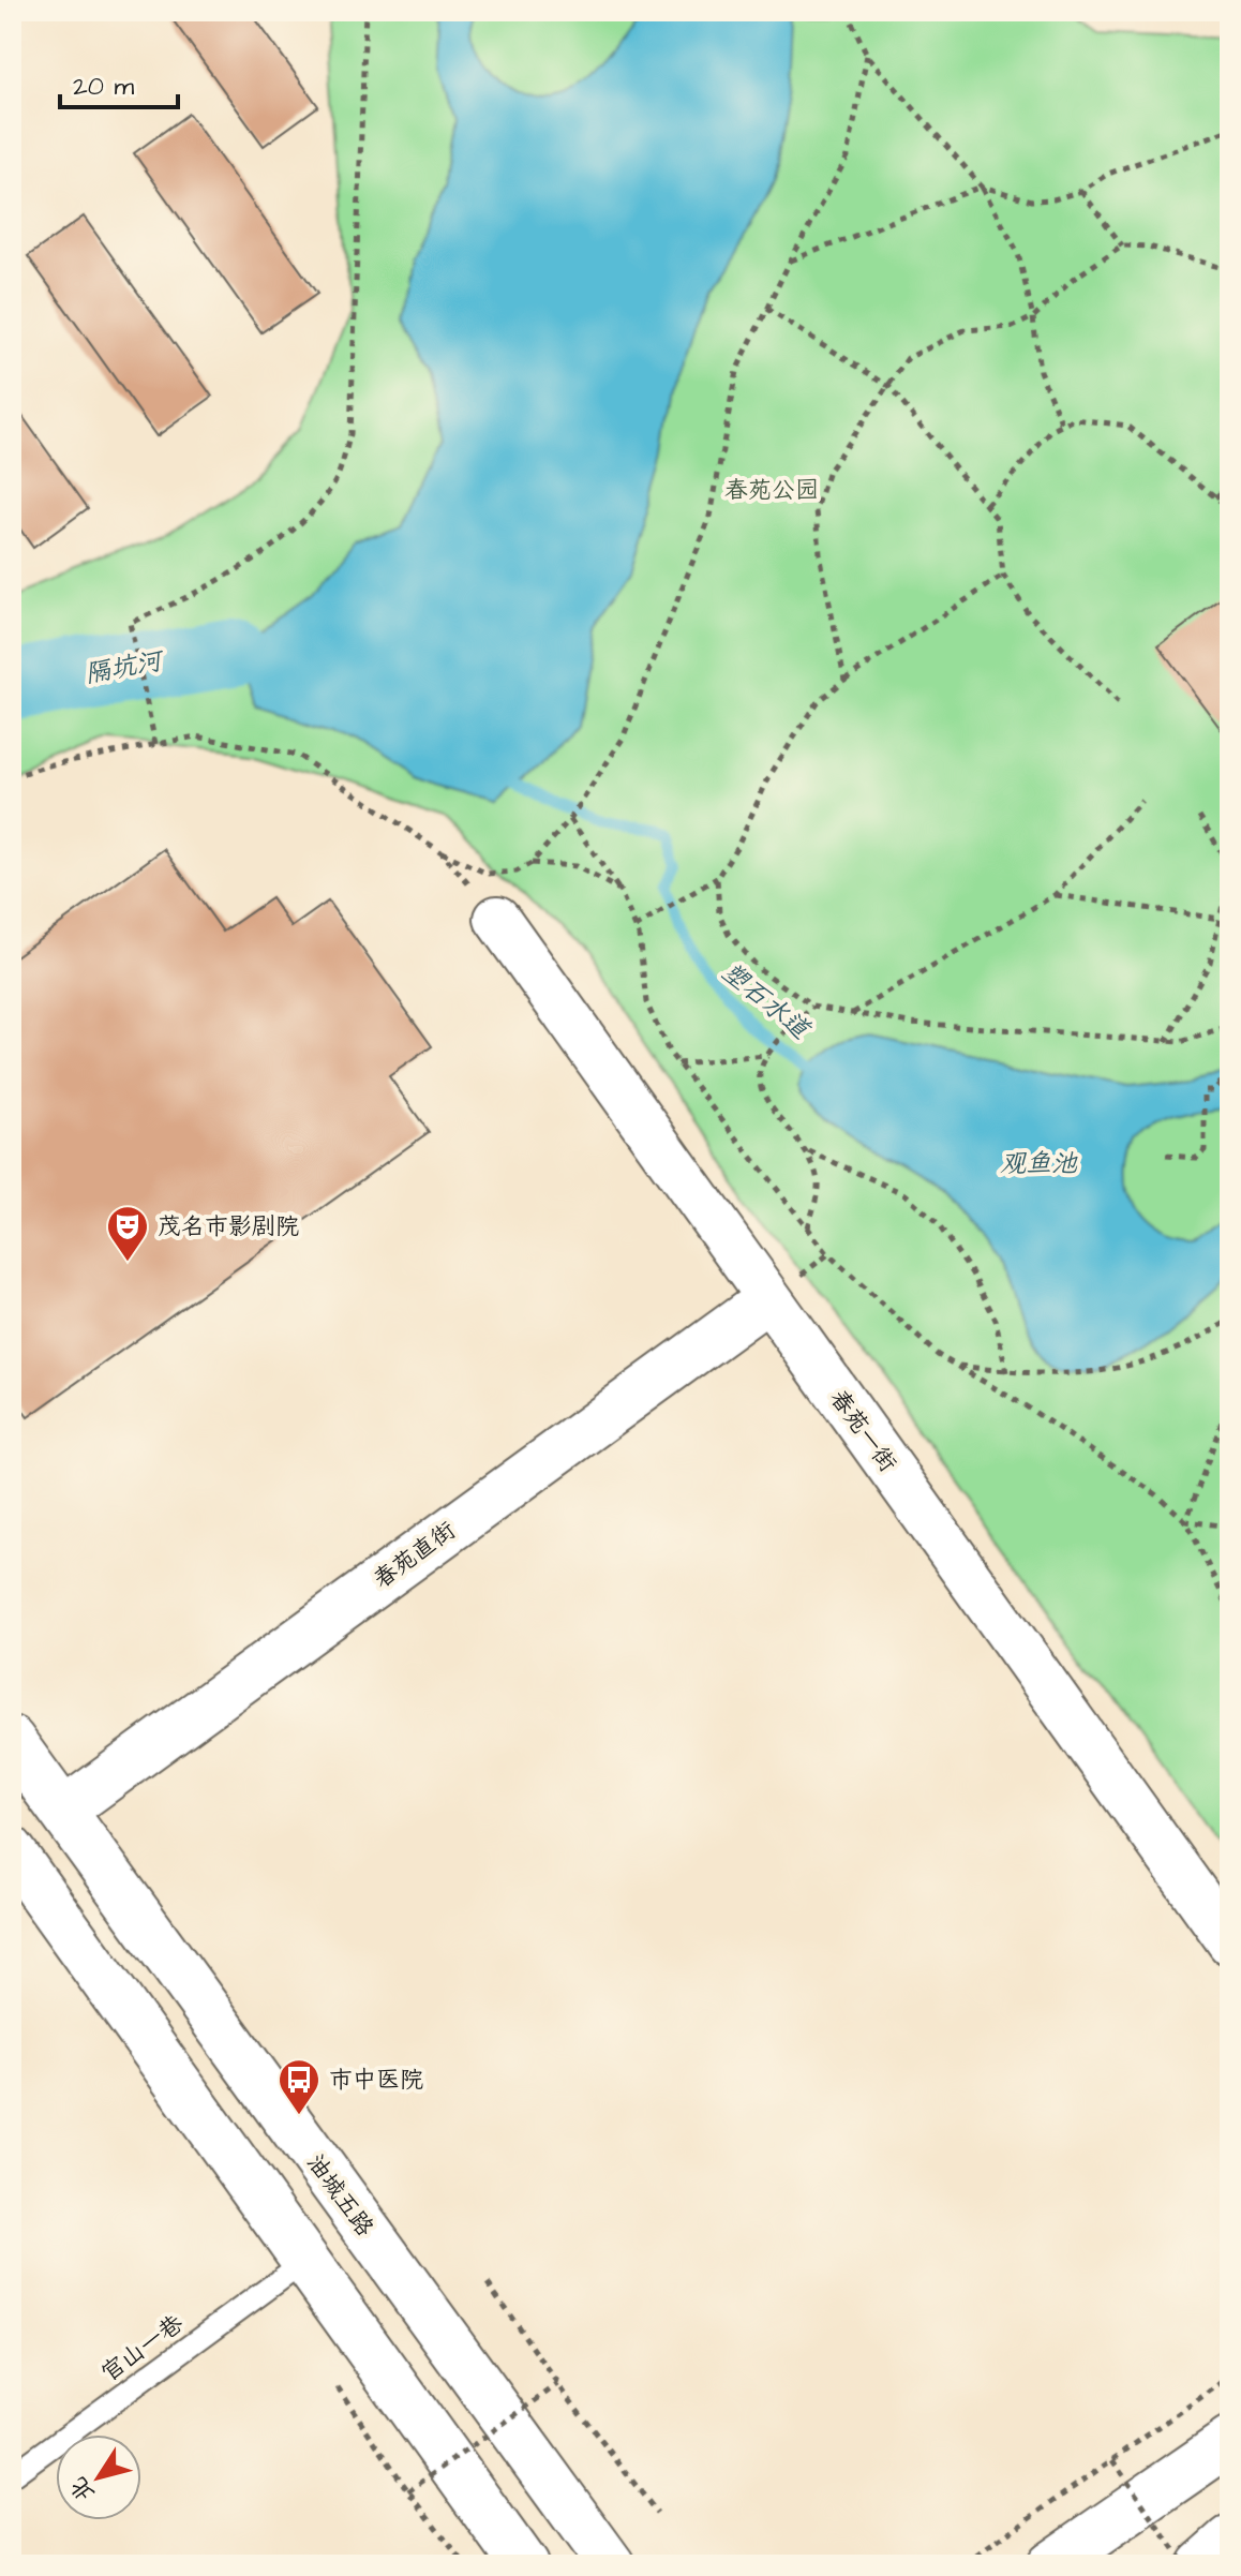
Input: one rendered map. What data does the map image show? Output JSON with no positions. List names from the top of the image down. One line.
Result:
{"streets":{"main road":["油城五路"],"street":["春苑一街","春苑直街"],"lane":["官山一巷"]},"crossings":[["春苑一街","春苑直街"],["春苑直街","油城五路"]],"water":["隔坑河","塑石水道","观鱼池"],"parks":["春苑公园"],"places":{"theatre":["茂名市影剧院"],"bus stop":["市中医院"]},"scale_bar":"20 m","north":"bottom left"}
